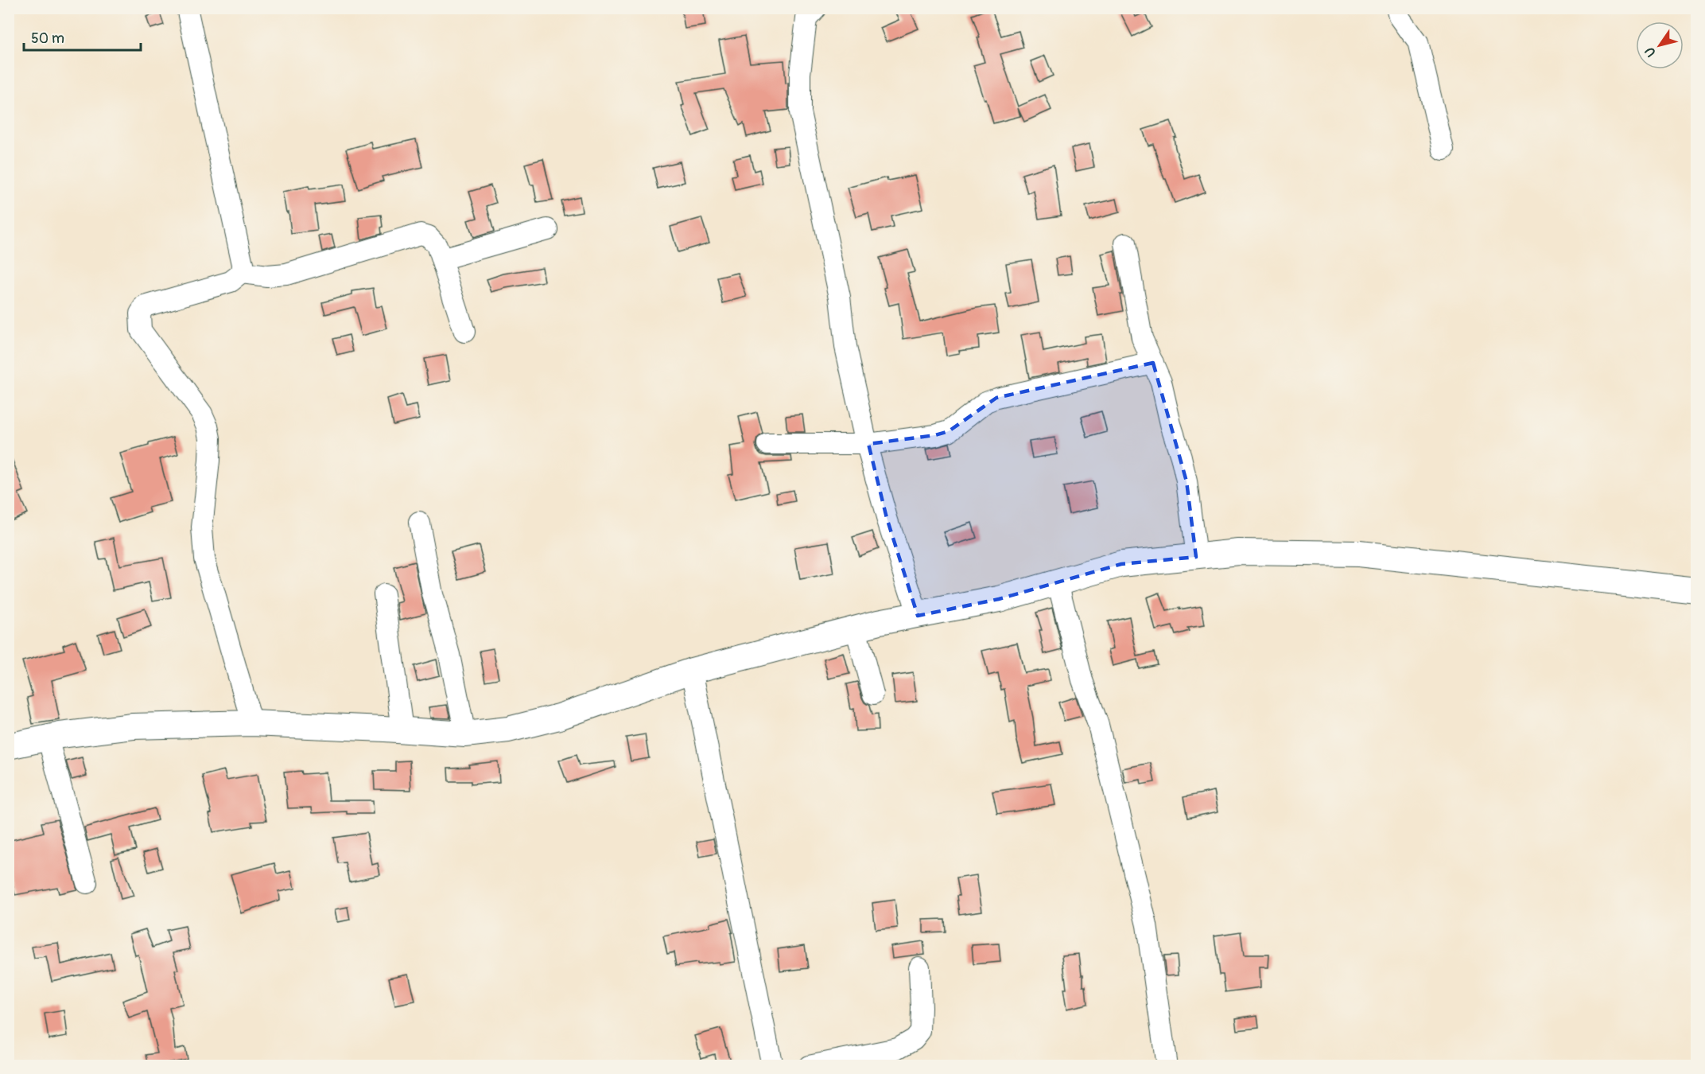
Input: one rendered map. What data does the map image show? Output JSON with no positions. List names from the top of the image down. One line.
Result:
{"scale_bar":"50 m","north":"bottom left"}
